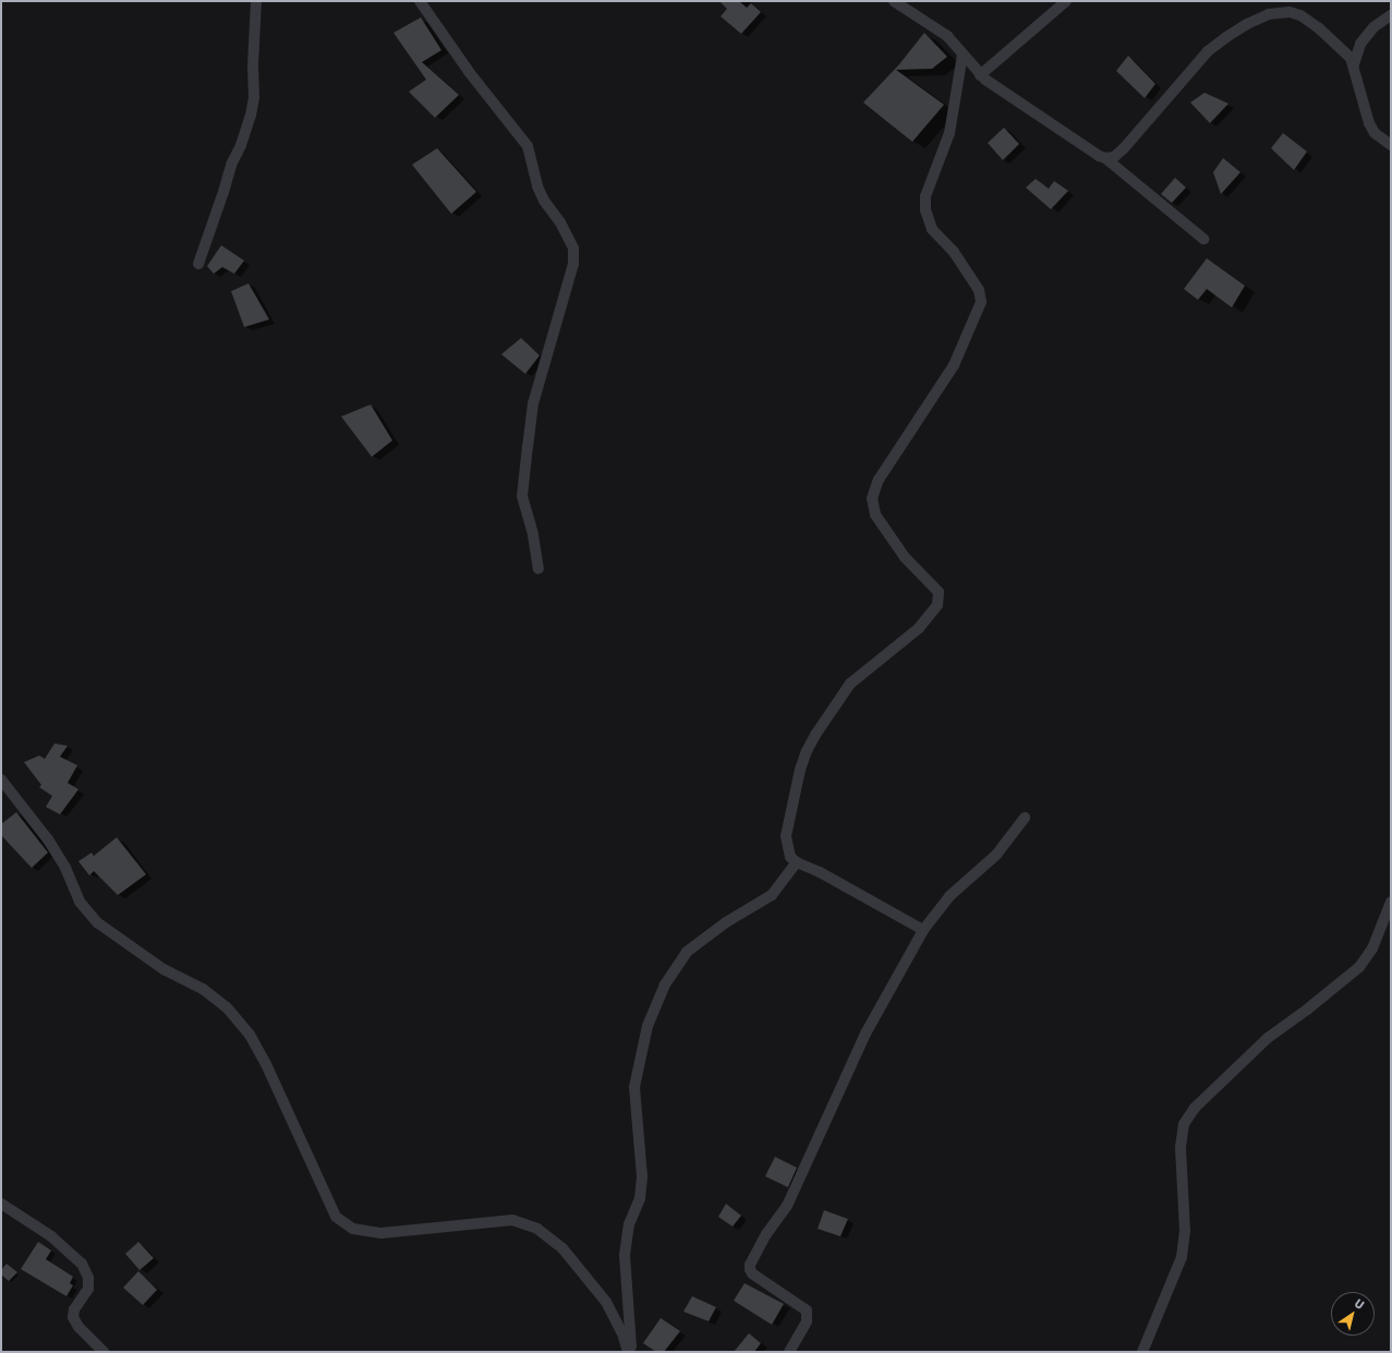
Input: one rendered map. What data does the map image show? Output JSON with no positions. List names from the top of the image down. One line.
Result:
{"north":"top right"}
